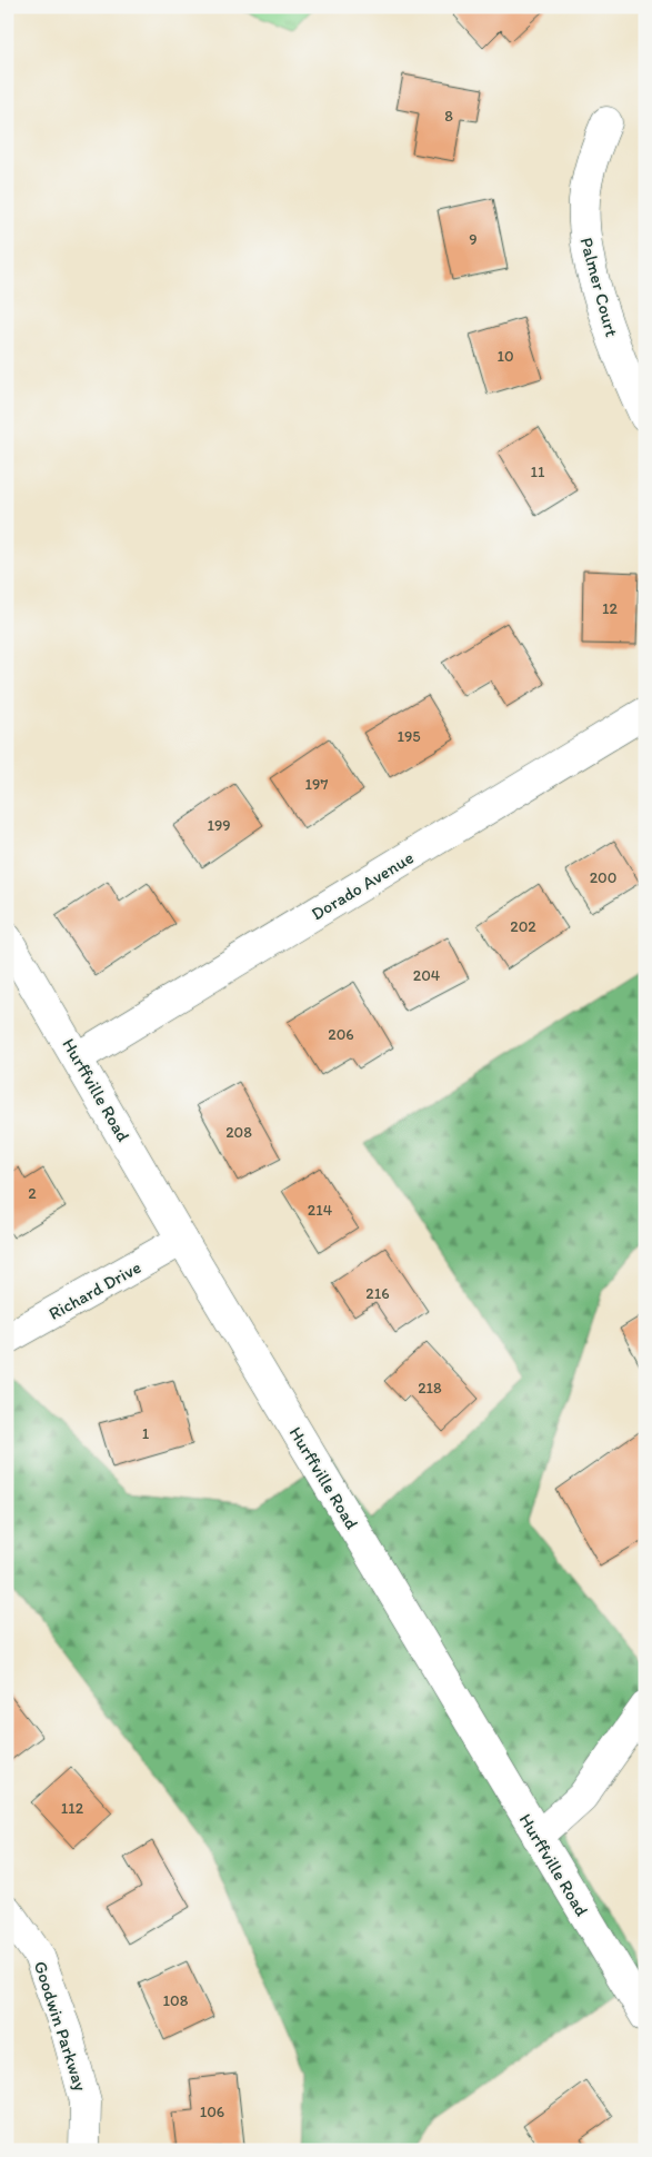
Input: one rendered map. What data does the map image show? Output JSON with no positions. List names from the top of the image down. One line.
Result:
{"streets":{"street":["Palmer Court","Dorado Avenue","Hurffville Road","Richard Drive","Goodwin Parkway"]},"crossings":[["Dorado Avenue","Hurffville Road"],["Hurffville Road","Richard Drive"]],"house_numbers":["8","9","10","11","12","195","197","199","200","202","204","206","208","2","214","216","218","1","112","108","106"]}
